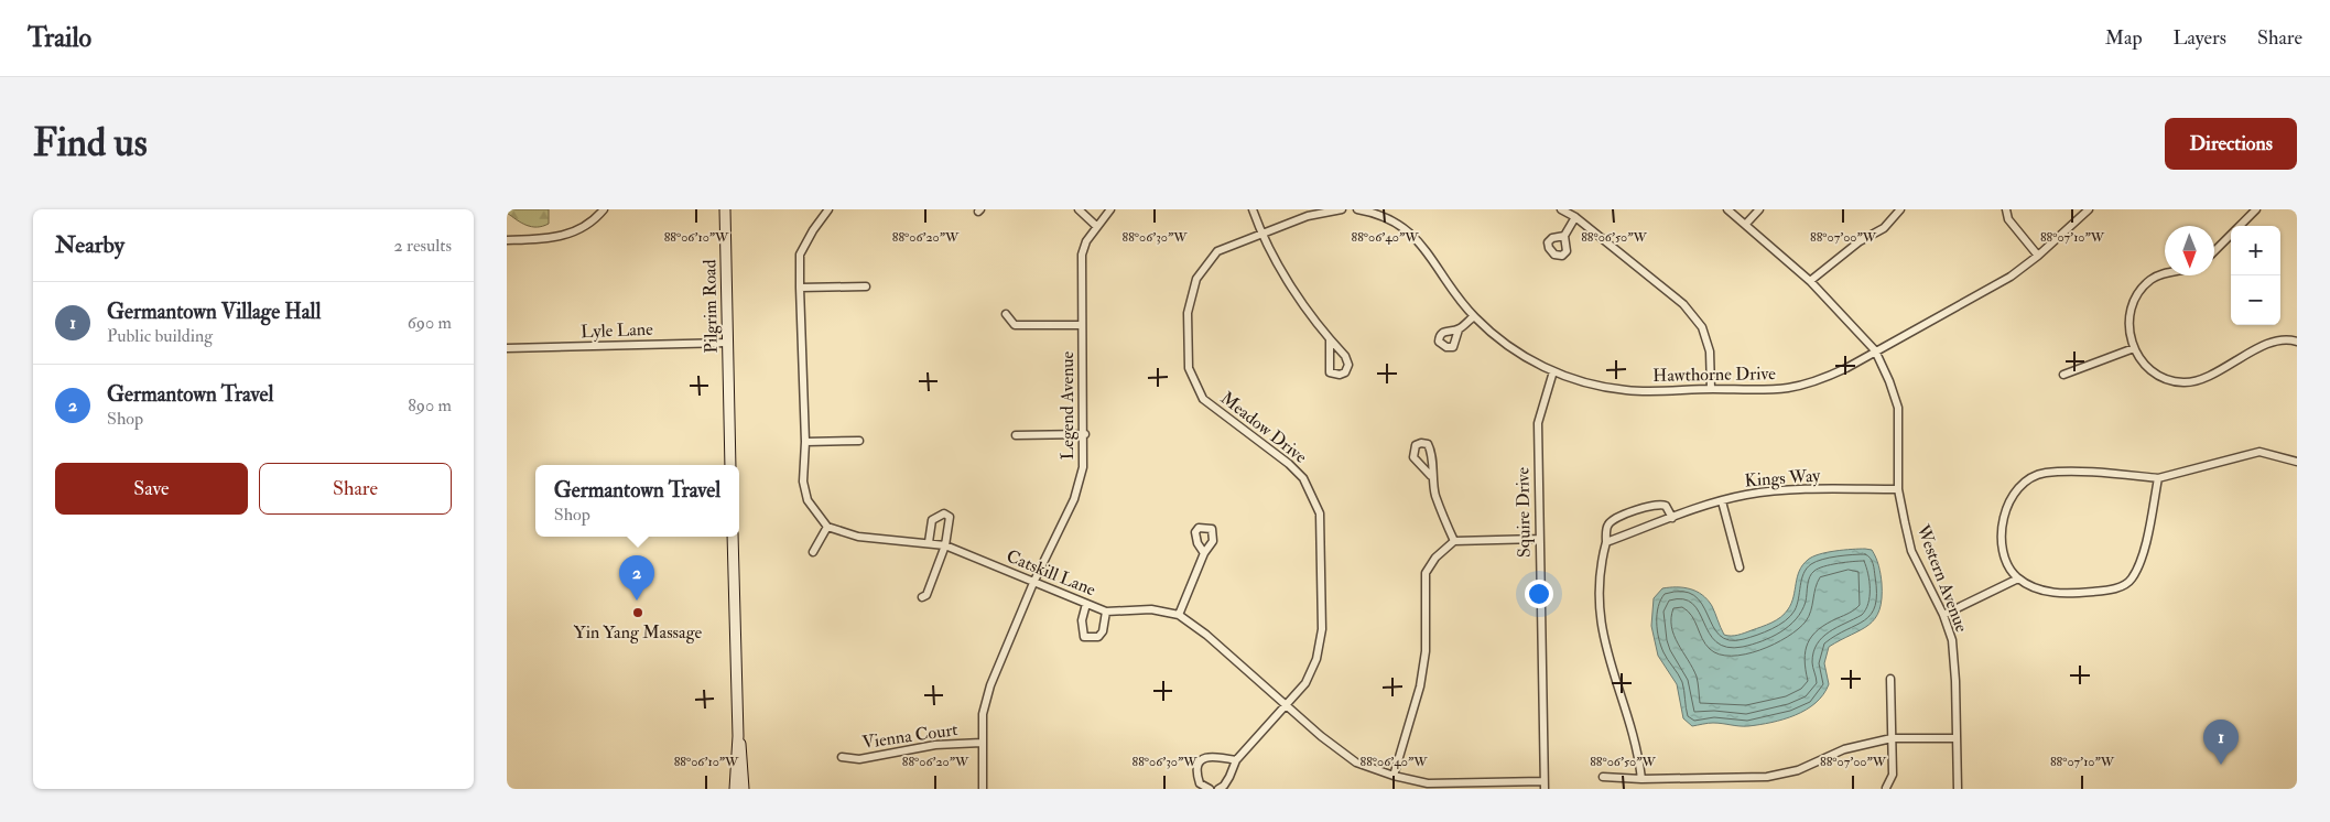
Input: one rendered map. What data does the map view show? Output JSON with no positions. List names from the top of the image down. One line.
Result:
{"streets":{"street":["Pilgrim Road","Lyle Lane","Hawthorne Drive","Legend Avenue","Meadow Drive","Kings Way","Squire Drive","Catskill Lane","Western Avenue","Vienna Court"]},"crossings":[["Pilgrim Road","Lyle Lane"],["Hawthorne Drive","Squire Drive"],["Hawthorne Drive","Western Avenue"],["Legend Avenue","Catskill Lane"],["Legend Avenue","Vienna Court"],["Meadow Drive","Catskill Lane"],["Kings Way","Western Avenue"],["Squire Drive","Catskill Lane"]],"places":["Yin Yang Massage"],"north":"bottom","page":{"header":"Trailo","nav":["Map","Layers","Share"],"buttons":["Directions",["Save","Share"]],"title":"Find us","heading":["Nearby","2 results"],"map_buttons":["+","−"],"list":[{"mark":"1","name":"Germantown Village Hall","note":"Public building","value":"690 m"},{"mark":"2","name":"Germantown Travel","note":"Shop","value":"890 m"}],"popup":["Germantown Travel","Shop"],"pins":["2","1"]},"coordinates":["88°06'10\"W","88°06'20\"W","88°06'30\"W","88°06'40\"W","88°06'50\"W","88°07'00\"W","88°07'10\"W"]}
